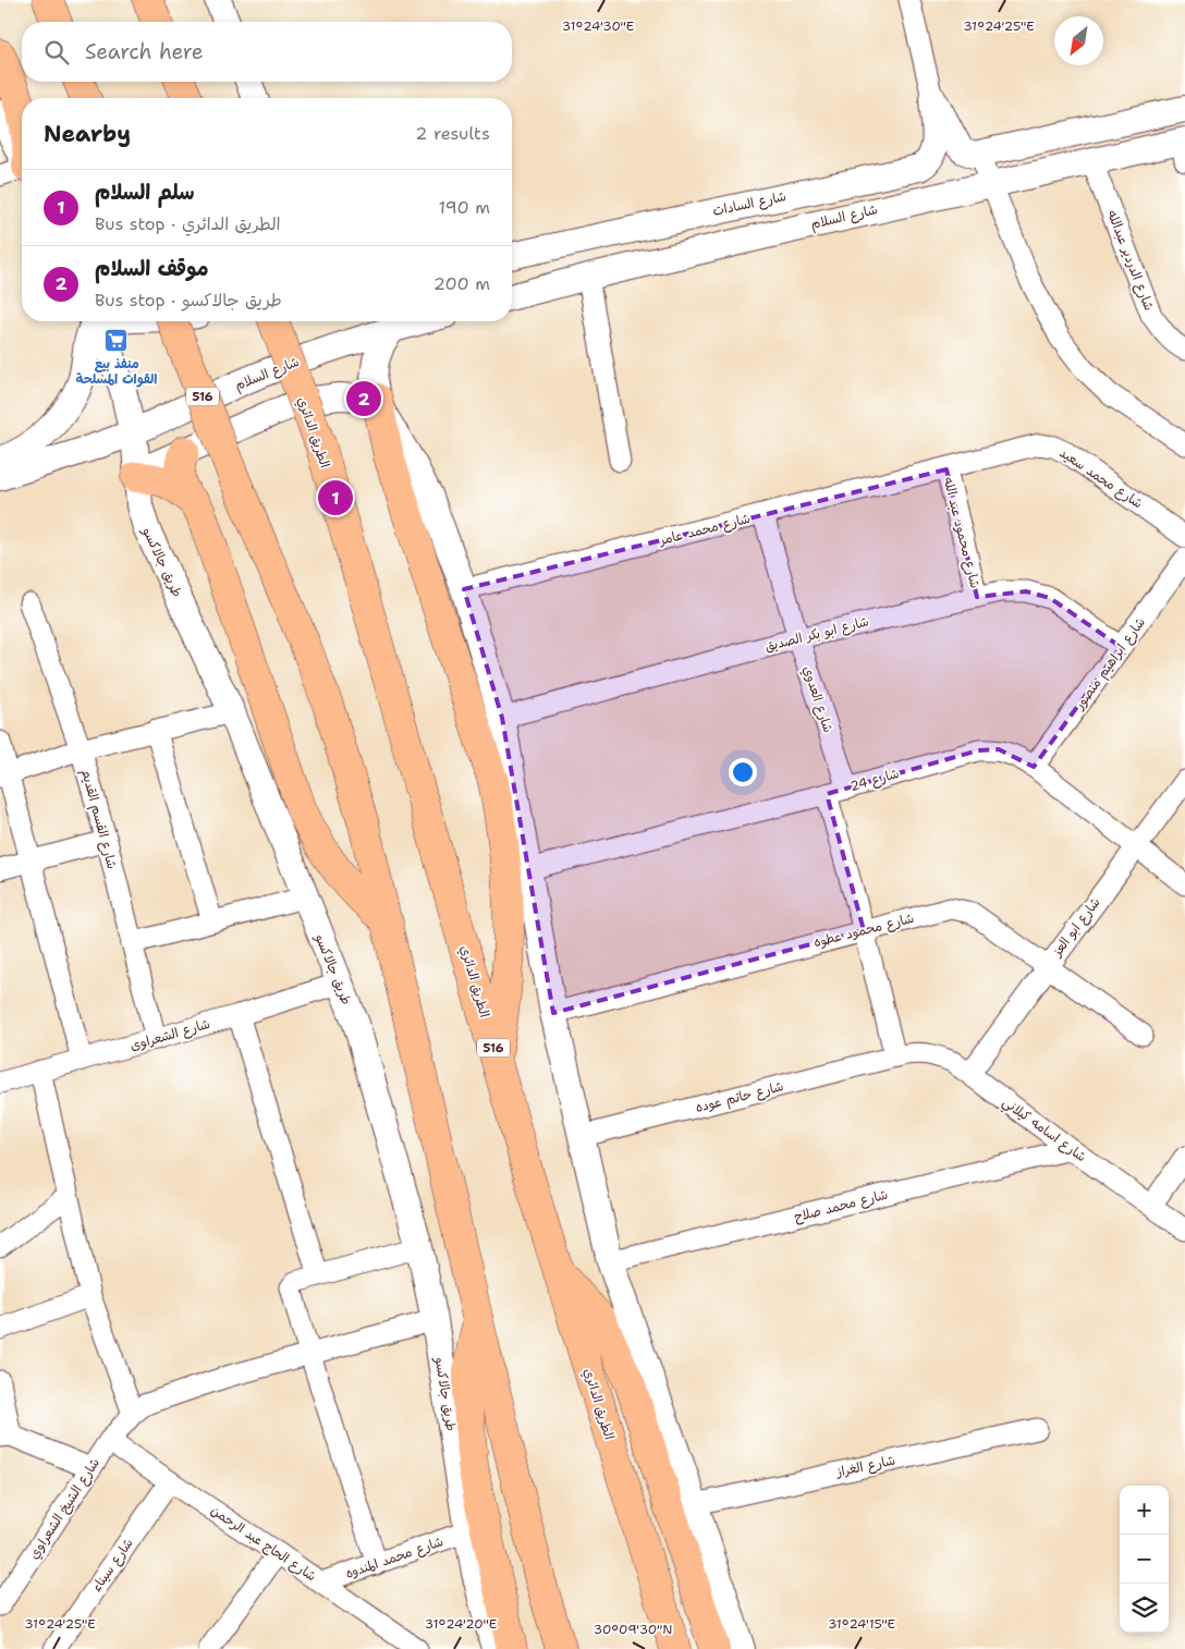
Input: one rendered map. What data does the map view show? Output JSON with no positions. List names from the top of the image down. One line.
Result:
{"streets":{"highway":["516","الطريق الدائري"],"street":["شارع السادات","شارع السلام","شارع الدردير عبدالله","شارع محمد سعيد","شارع محمد عامر","شارع محمود عبد الله","طريق جالاكسو","شارع ابو بكر الصديق","شارع ابراهيم منصور","شارع العدوي","شارع 24","شارع القسم القديم","شارع ابو العز","شارع محمود عطوه","شارع الشعراوى","شارع حاتم عوده","شارع اسامه كيلاني","شارع محمد صلاح","شارع الغراز","شارع الشيخ الشعراوي","شارع الحاج عبد الرحمن","شارع محمد المندوه","شارع سيناء"]},"crossings":[["شارع السلام","شارع الدردير عبدالله"],["شارع السلام","طريق جالاكسو"],["شارع محمد سعيد","شارع محمد عامر"],["شارع محمد سعيد","شارع محمود عبد الله"],["شارع محمد عامر","شارع محمود عبد الله"],["شارع محمد عامر","شارع العدوي"],["شارع محمود عبد الله","شارع ابو بكر الصديق"],["طريق جالاكسو","شارع الشعراوى"],["طريق جالاكسو","شارع الشيخ الشعراوي"],["طريق جالاكسو","شارع محمد المندوه"],["شارع ابو بكر الصديق","شارع ابراهيم منصور"],["شارع ابو بكر الصديق","شارع العدوي"],["شارع ابراهيم منصور","شارع 24"],["شارع العدوي","شارع 24"],["شارع 24","شارع ابو العز"],["شارع القسم القديم","شارع الشعراوى"],["شارع ابو العز","شارع محمود عطوه"],["شارع ابو العز","شارع اسامه كيلاني"],["شارع حاتم عوده","شارع اسامه كيلاني"],["شارع اسامه كيلاني","شارع محمد صلاح"],["شارع الشيخ الشعراوي","شارع الحاج عبد الرحمن"],["شارع الحاج عبد الرحمن","شارع محمد المندوه"],["شارع الحاج عبد الرحمن","شارع سيناء"]],"places":{"supermarket":["منفذ بيع القوات المسلحة"]},"north":"bottom left","page":{"search":"Search here","heading":["Nearby","2 results"],"list":[{"mark":"1","name":"سلم السلام","note":"Bus stop · الطريق الدائري","value":"190 m"},{"mark":"2","name":"موقف السلام","note":"Bus stop · طريق جالاكسو","value":"200 m"}],"pins":["2","1"],"map_buttons":["+","−"]},"coordinates":["31°24'30\"E","31°24'25\"E","31°24'20\"E","31°24'15\"E","30°09'30\"N"]}
